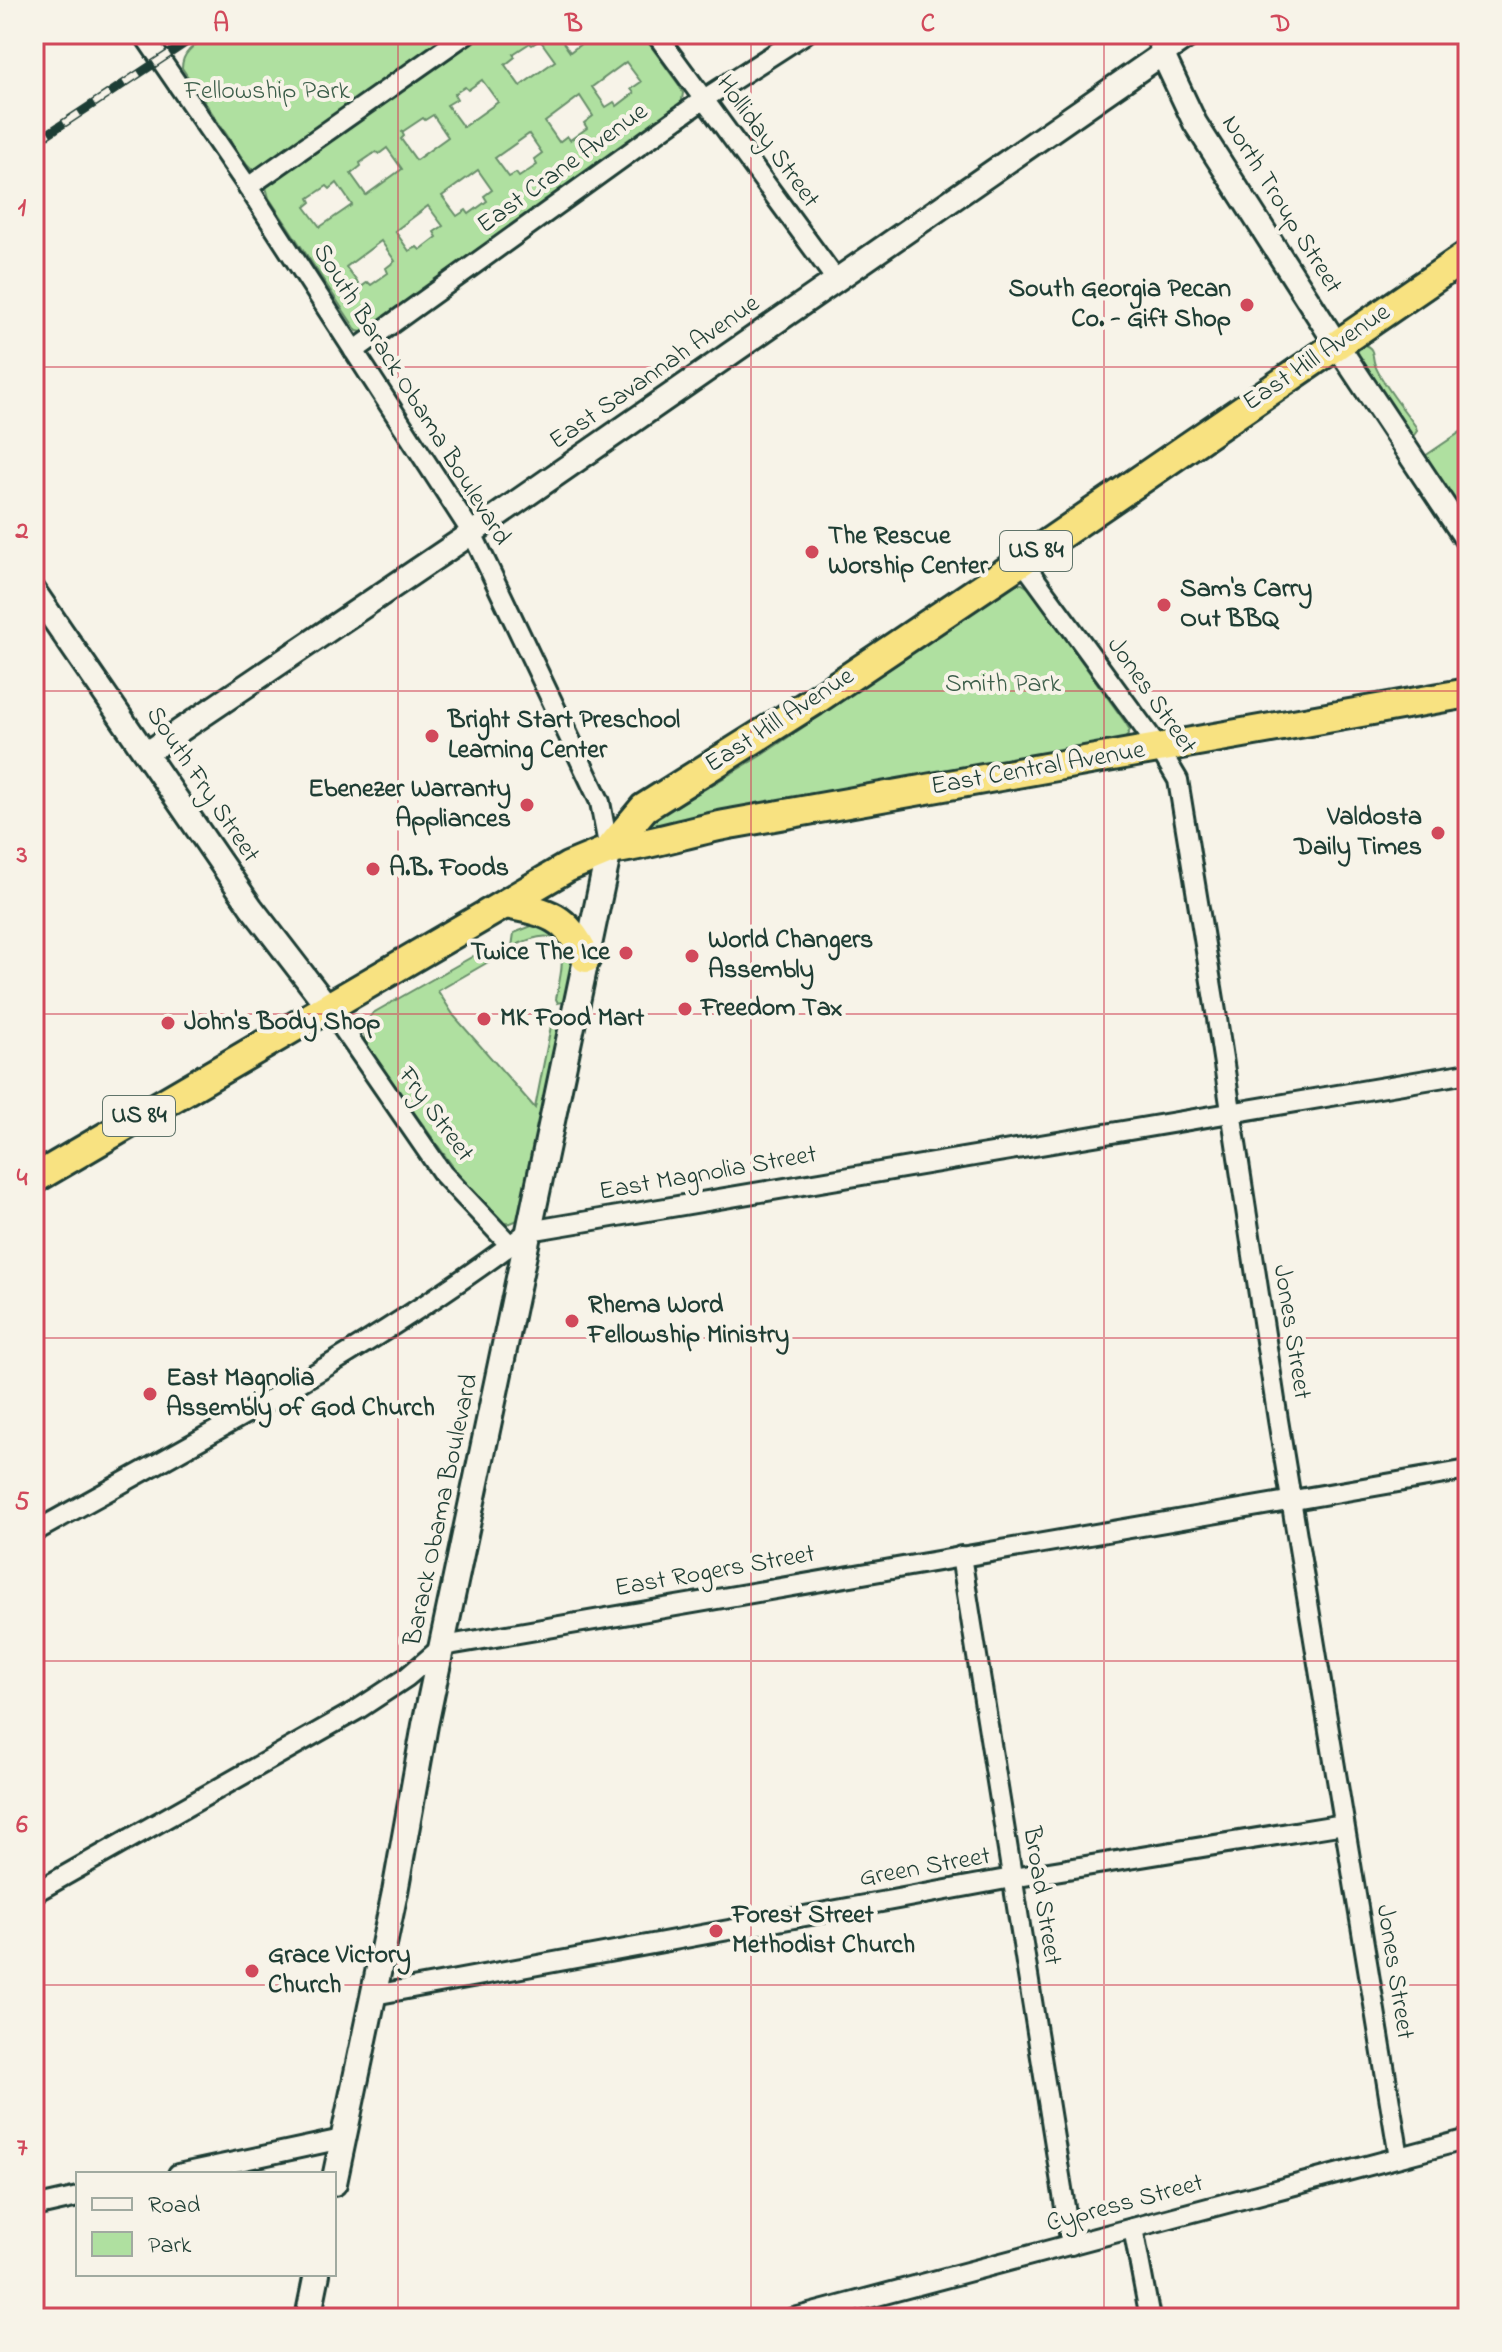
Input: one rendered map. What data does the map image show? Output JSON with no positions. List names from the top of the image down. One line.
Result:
{"streets":{"highway":["East Hill Avenue","US 84","East Central Avenue"],"main road":["Barack Obama Boulevard"],"street":["Holliday Street","East Crane Avenue","North Troup Street","East Savannah Avenue","South Barack Obama Boulevard","Jones Street","South Fry Street","Fry Street","East Magnolia Street","East Rogers Street","Green Street","Broad Street","Cypress Street"]},"crossings":[["Holliday Street","East Crane Avenue"],["Holliday Street","East Savannah Avenue"],["East Crane Avenue","South Barack Obama Boulevard"],["North Troup Street","East Hill Avenue"],["North Troup Street","East Savannah Avenue"],["East Hill Avenue","South Barack Obama Boulevard"],["East Hill Avenue","Jones Street"],["East Hill Avenue","East Central Avenue"],["East Hill Avenue","South Fry Street"],["East Hill Avenue","Fry Street"],["East Hill Avenue","Barack Obama Boulevard"],["East Savannah Avenue","South Barack Obama Boulevard"],["East Savannah Avenue","South Fry Street"],["South Barack Obama Boulevard","East Central Avenue"],["South Barack Obama Boulevard","Barack Obama Boulevard"],["Jones Street","East Central Avenue"],["Jones Street","East Magnolia Street"],["Jones Street","East Rogers Street"],["Jones Street","Green Street"],["Jones Street","Cypress Street"],["East Central Avenue","Barack Obama Boulevard"],["South Fry Street","Fry Street"],["Fry Street","East Magnolia Street"],["Fry Street","Barack Obama Boulevard"],["East Magnolia Street","Barack Obama Boulevard"],["Barack Obama Boulevard","East Rogers Street"],["Barack Obama Boulevard","Green Street"],["East Rogers Street","Broad Street"],["Green Street","Broad Street"],["Broad Street","Cypress Street"]],"parks":["Fellowship Park","Smith Park"],"places":["South Georgia Pecan Co. - Gift Shop","The Rescue Worship Center","Sam's Carry Out BBQ","Bright Start Preschool Learning Center","Ebenezer Warranty Appliances","Valdosta Daily Times","A.B. Foods","Twice The Ice","World Changers Assembly","Freedom Tax","MK Food Mart","John's Body Shop","Rhema Word Fellowship Ministry","East Magnolia Assembly of God Church","Forest Street Methodist Church","Grace Victory Church"],"legend":["Road","Park"],"grid":{"columns":["A","B","C","D"],"rows":["1","2","3","4","5","6","7"]}}
